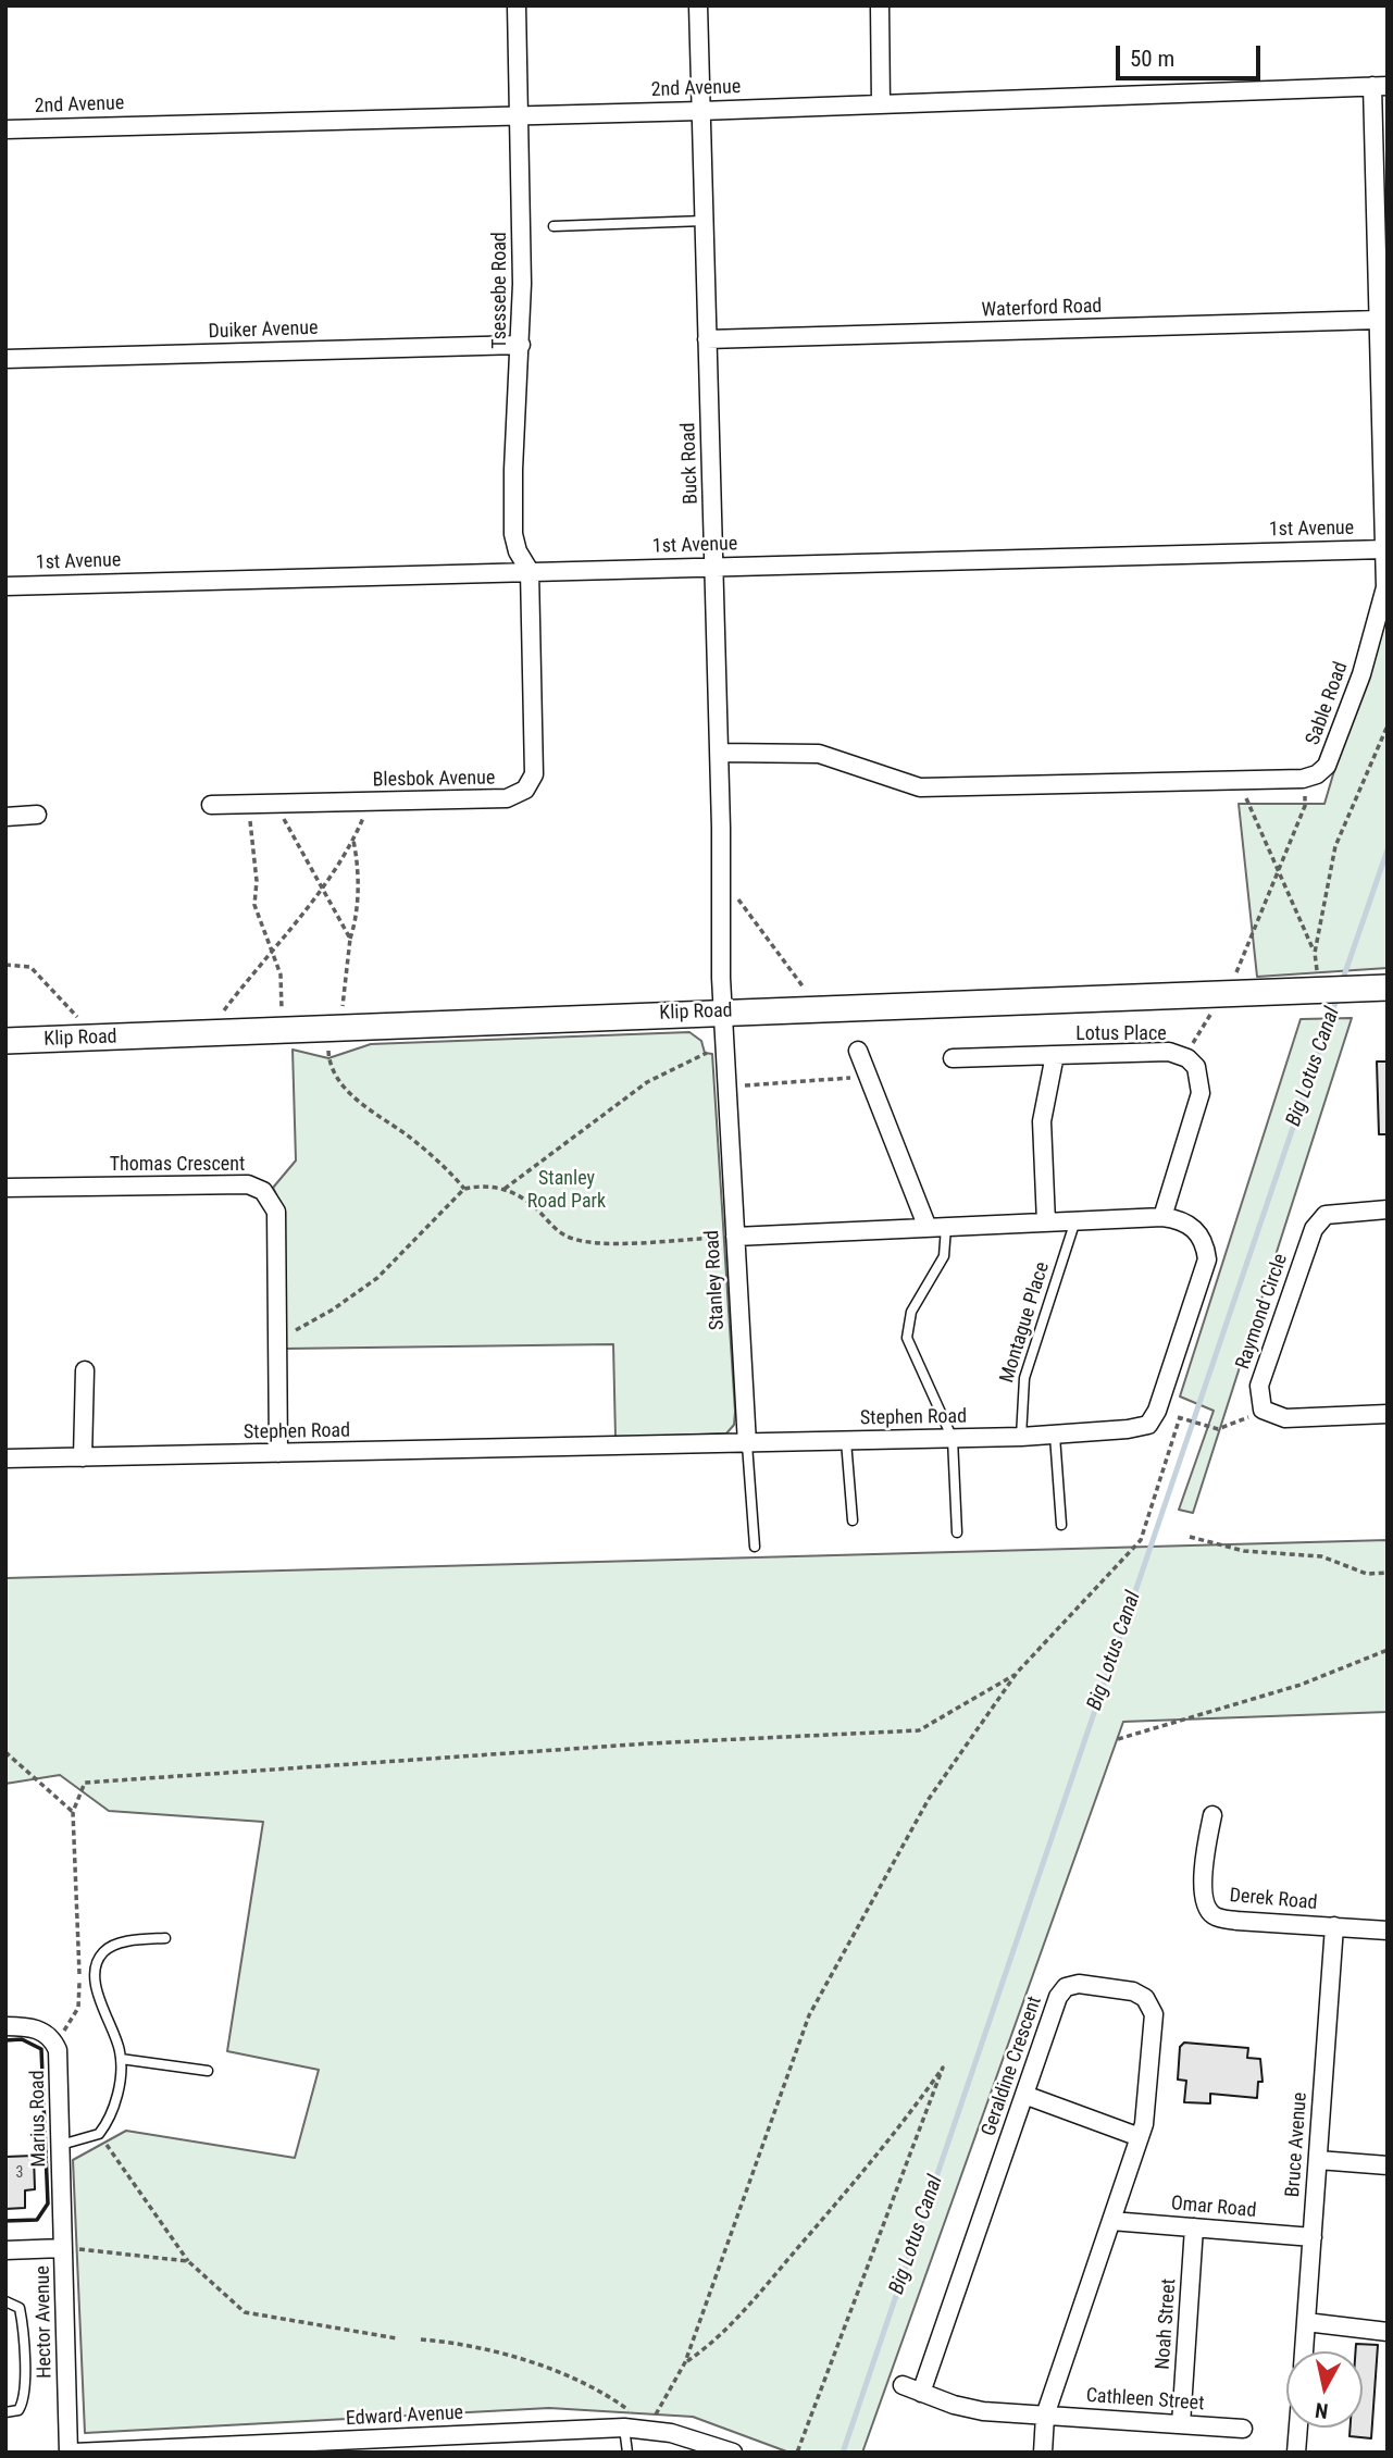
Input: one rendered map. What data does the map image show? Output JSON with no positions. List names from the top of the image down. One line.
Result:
{"streets":{"street":["2nd Avenue","Tsessebe Road","Waterford Road","Duiker Avenue","Buck Road","1st Avenue","Sable Road","Blesbok Avenue","Klip Road","Lotus Place","Thomas Crescent","Stanley Road","Raymond Circle","Stephen Road","Derek Road","Geraldine Crescent","Marius Road","Bruce Avenue","Omar Road","Hector Avenue","Noah Street","Cathleen Street","Edward Avenue"],"lane":["Montague Place"]},"crossings":[["2nd Avenue","Tsessebe Road"],["2nd Avenue","Buck Road"],["2nd Avenue","Sable Road"],["Tsessebe Road","Duiker Avenue"],["Tsessebe Road","1st Avenue"],["Tsessebe Road","Blesbok Avenue"],["Waterford Road","Buck Road"],["Waterford Road","Sable Road"],["Buck Road","1st Avenue"],["Buck Road","Klip Road"],["Buck Road","Stanley Road"],["1st Avenue","Sable Road"],["1st Avenue","Blesbok Avenue"],["Klip Road","Stanley Road"],["Lotus Place","Stephen Road"],["Thomas Crescent","Stephen Road"],["Stanley Road","Stephen Road"],["Montague Place","Stephen Road"],["Derek Road","Bruce Avenue"],["Geraldine Crescent","Omar Road"],["Geraldine Crescent","Cathleen Street"],["Marius Road","Hector Avenue"],["Bruce Avenue","Omar Road"],["Omar Road","Noah Street"],["Hector Avenue","Edward Avenue"],["Noah Street","Cathleen Street"]],"water":["Big Lotus Canal"],"parks":["Stanley Road Park"],"house_numbers":["3"],"scale_bar":"50 m","north":"bottom"}
